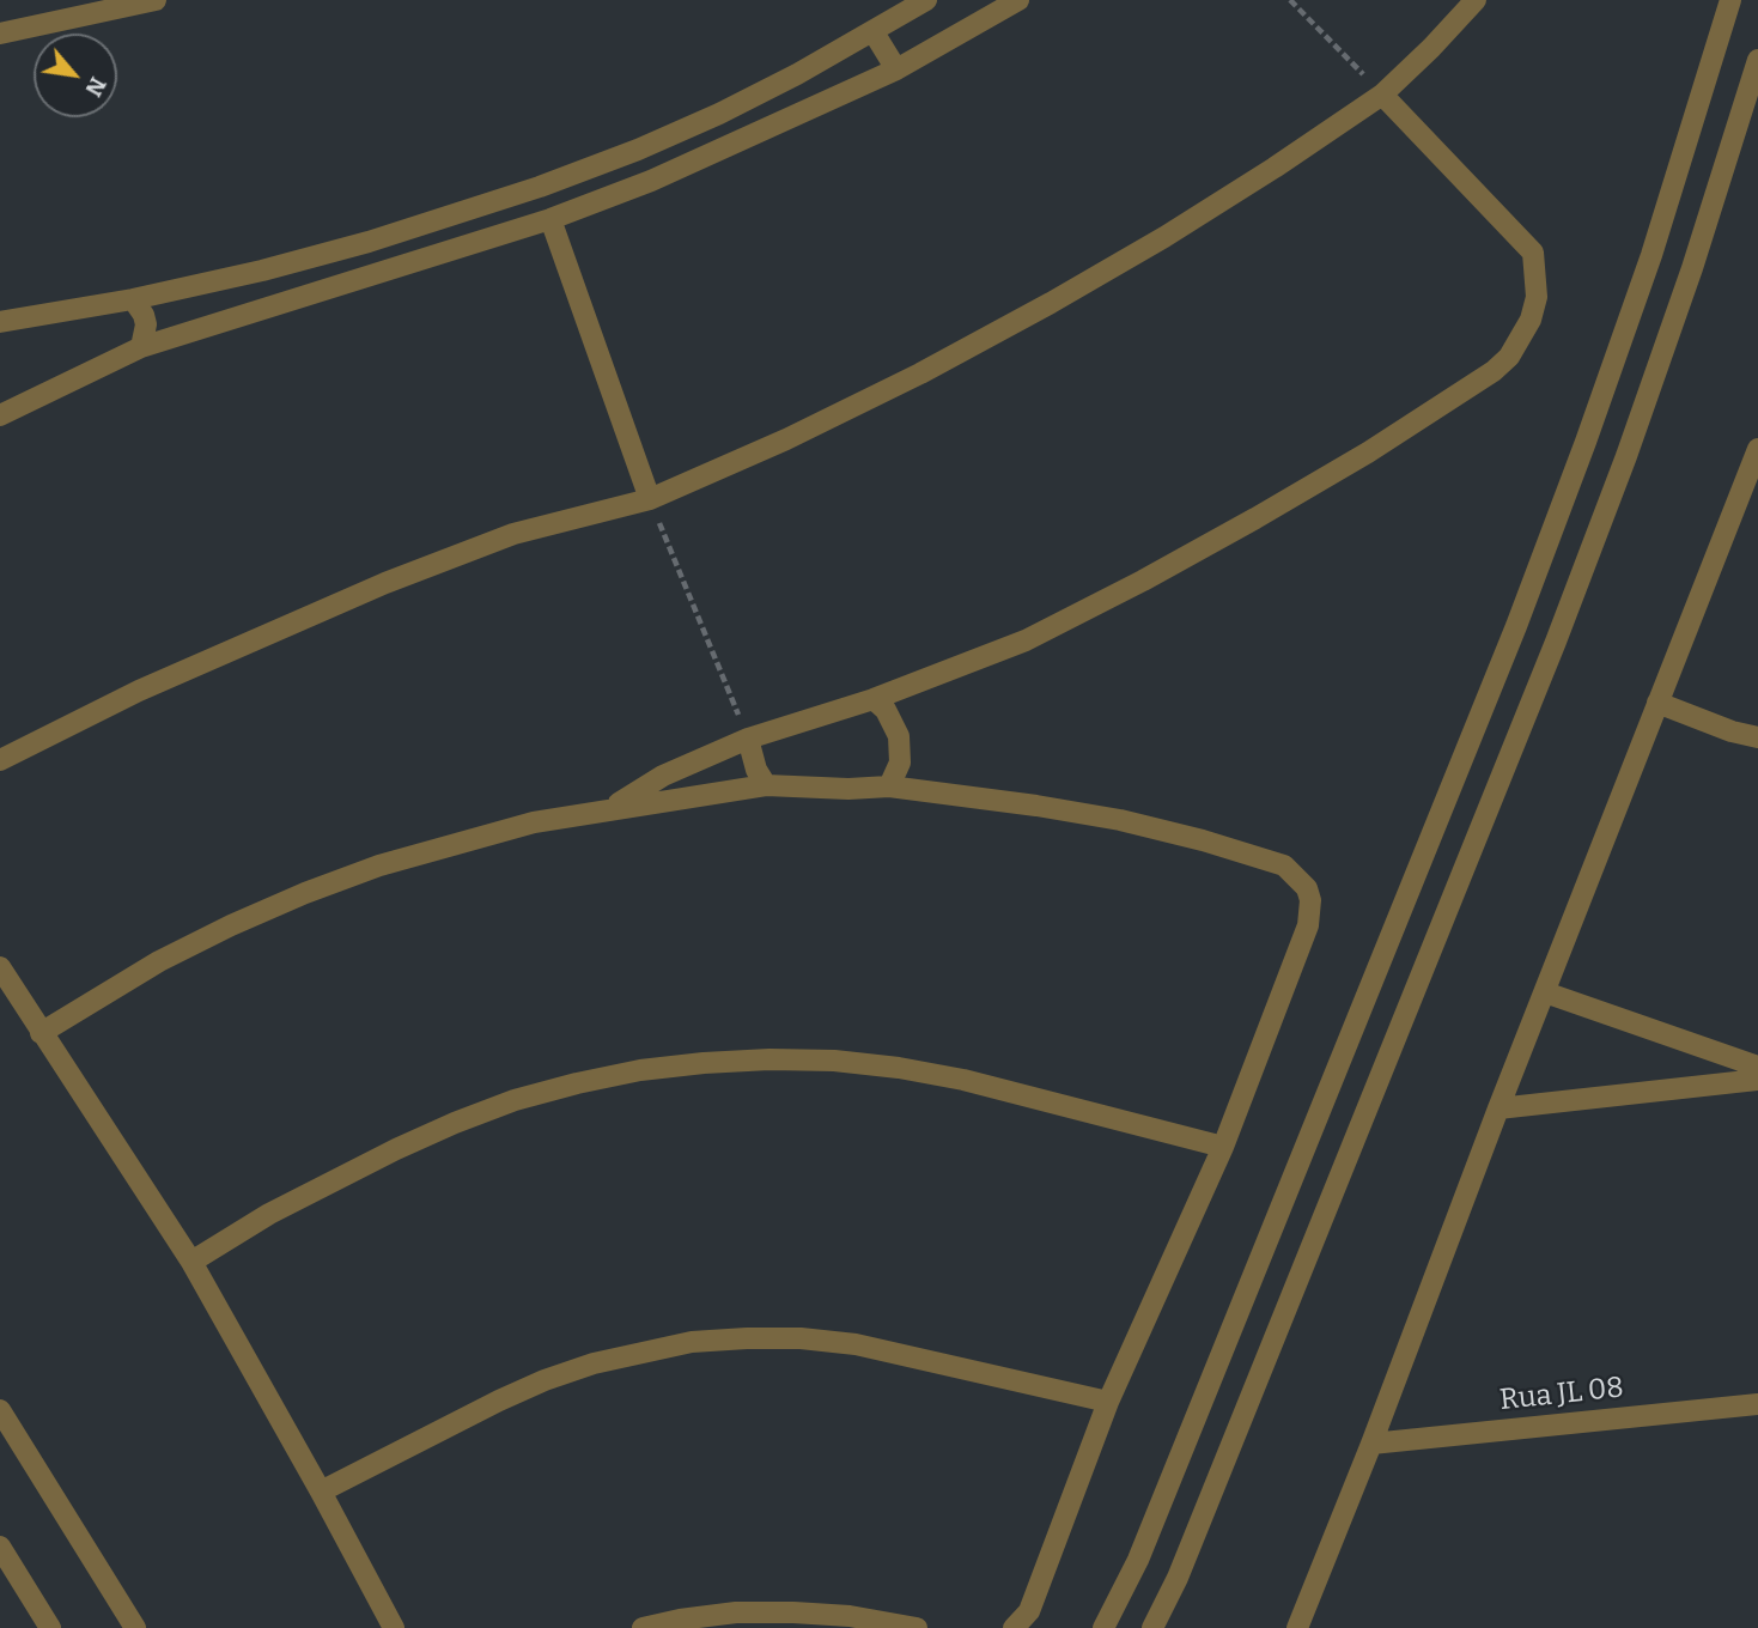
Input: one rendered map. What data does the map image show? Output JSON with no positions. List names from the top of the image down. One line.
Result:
{"streets":{"street":["Rua JL 08"]},"north":"bottom right"}
